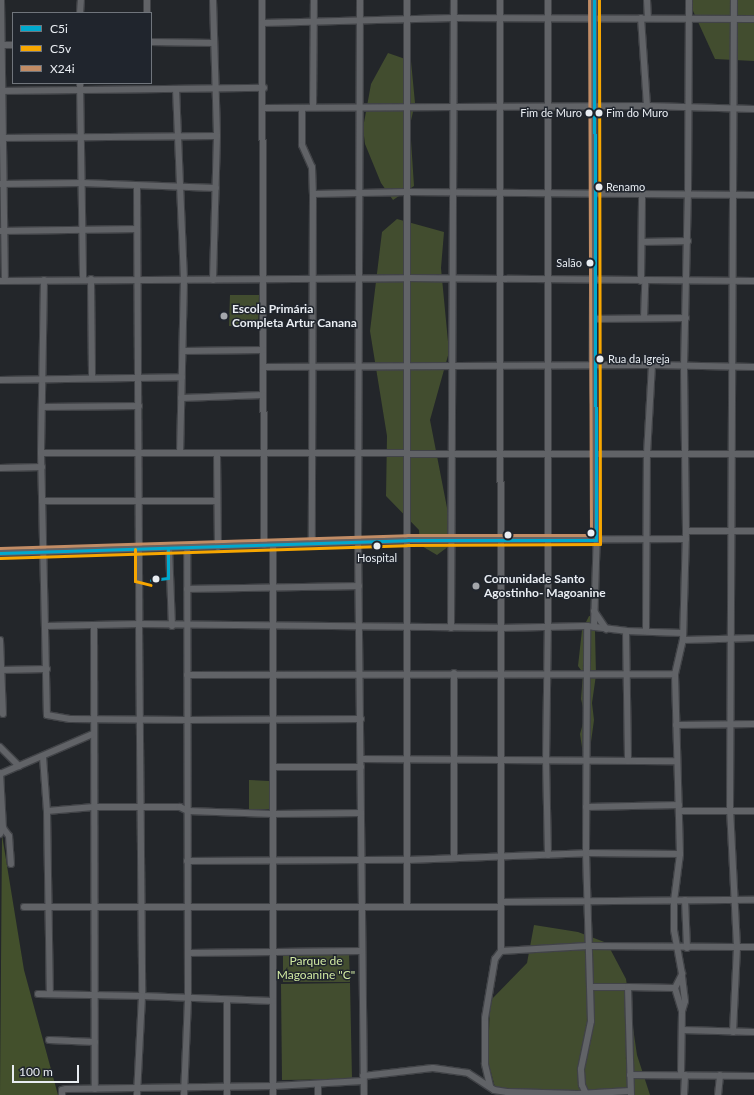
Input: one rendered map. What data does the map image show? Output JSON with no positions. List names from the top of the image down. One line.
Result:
{"parks":["Parque de Magoanine \"C\""],"places":["Fim de Muro","Fim do Muro","Renamo","Salão","Escola Primária Completa Artur Canana","Rua da Igreja","Hospital","Comunidade Santo Agostinho- Magoanine"],"lines":["transit line C5i","transit line C5v","transit line X24i"],"legend":["C5i","C5v","X24i"],"scale_bar":"100 m"}
